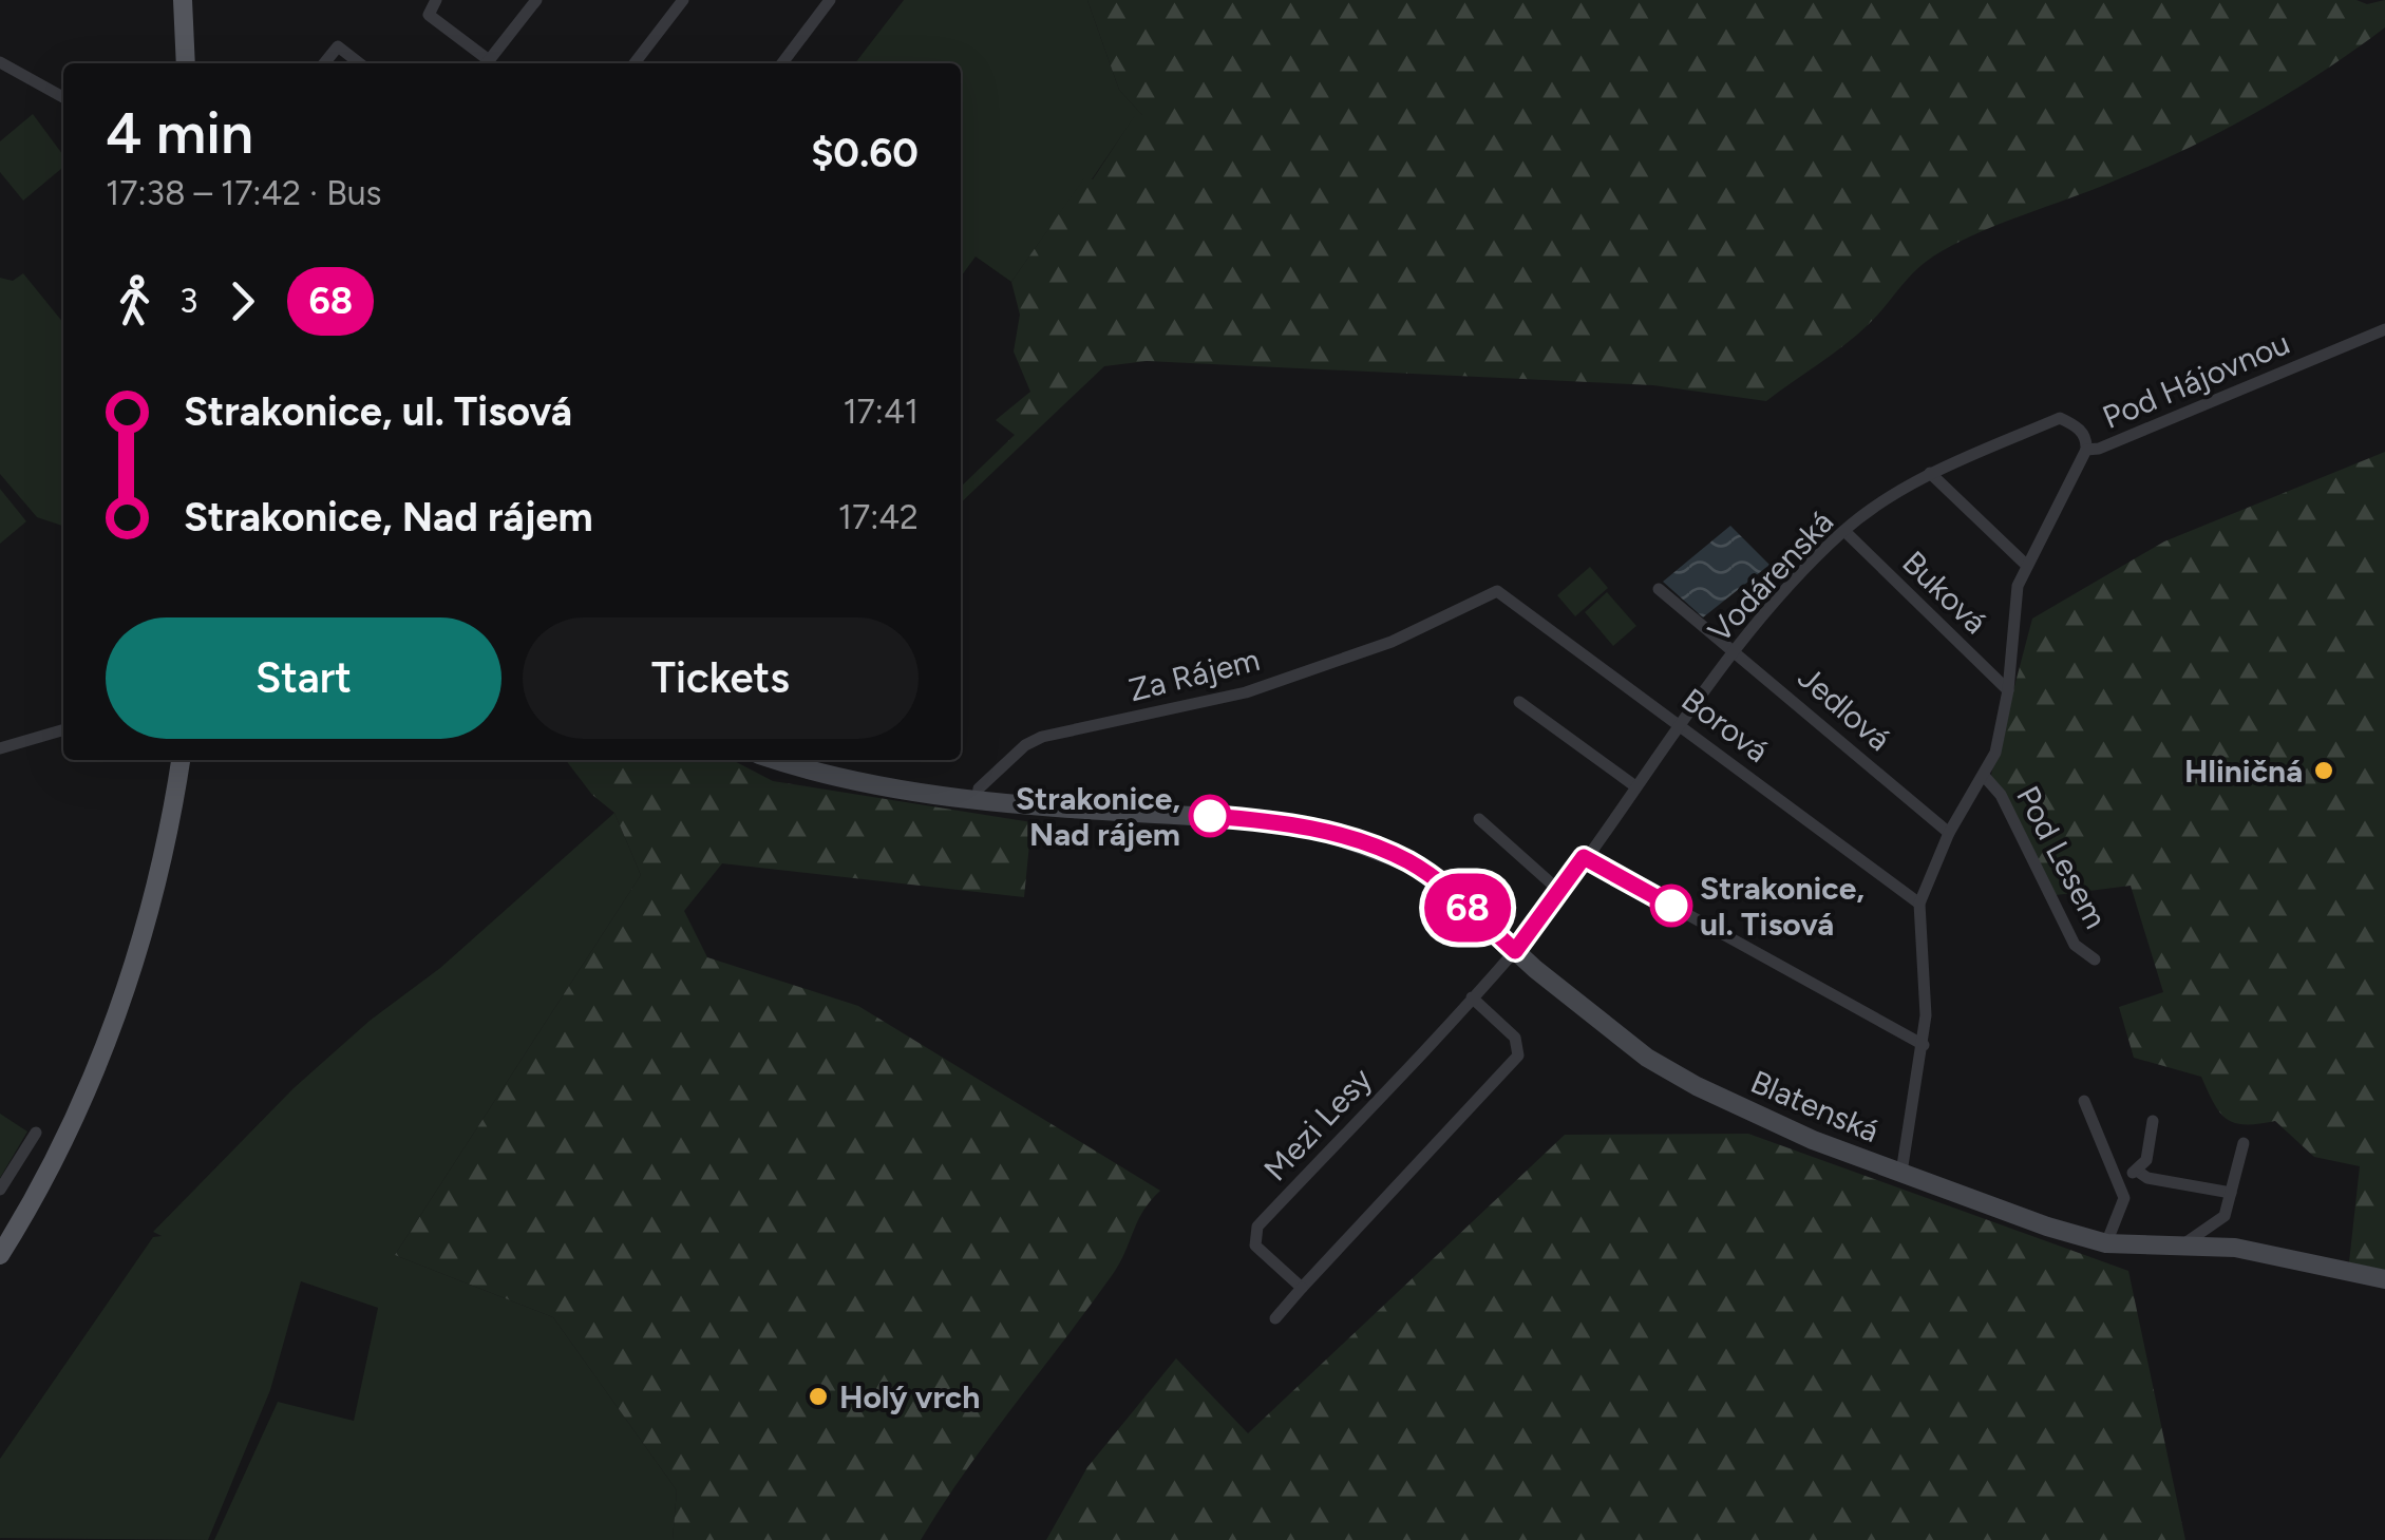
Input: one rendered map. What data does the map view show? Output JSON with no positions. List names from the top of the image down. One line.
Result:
{"streets":{"street":["Pod Hájovnou","Vodárenská","Buková","Za Rájem","Jedlová","Borová","Pod Lesem","Blatenská","Mezi Lesy"]},"crossings":[["Pod Hájovnou","Vodárenská"],["Pod Hájovnou","Buková"],["Pod Hájovnou","Jedlová"],["Pod Hájovnou","Borová"],["Pod Hájovnou","Pod Lesem"],["Pod Hájovnou","Blatenská"],["Vodárenská","Buková"],["Vodárenská","Jedlová"],["Vodárenská","Borová"],["Vodárenská","Blatenská"],["Vodárenská","Mezi Lesy"],["Za Rájem","Borová"],["Za Rájem","Blatenská"],["Blatenská","Mezi Lesy"]],"places":["Hliničná","Strakonice, Nad rájem","Strakonice, ul. Tisová","Holý vrch"],"lines":["bus line 68"],"page":{"on_map":"68","heading":["4 min","17:38 – 17:42 · Bus","$0.60"],"legs":["3","68"],"list":[{"name":"Strakonice, ul. Tisová","value":"17:41"},{"name":"Strakonice, Nad rájem","value":"17:42"}],"buttons":["Start","Tickets"]}}
